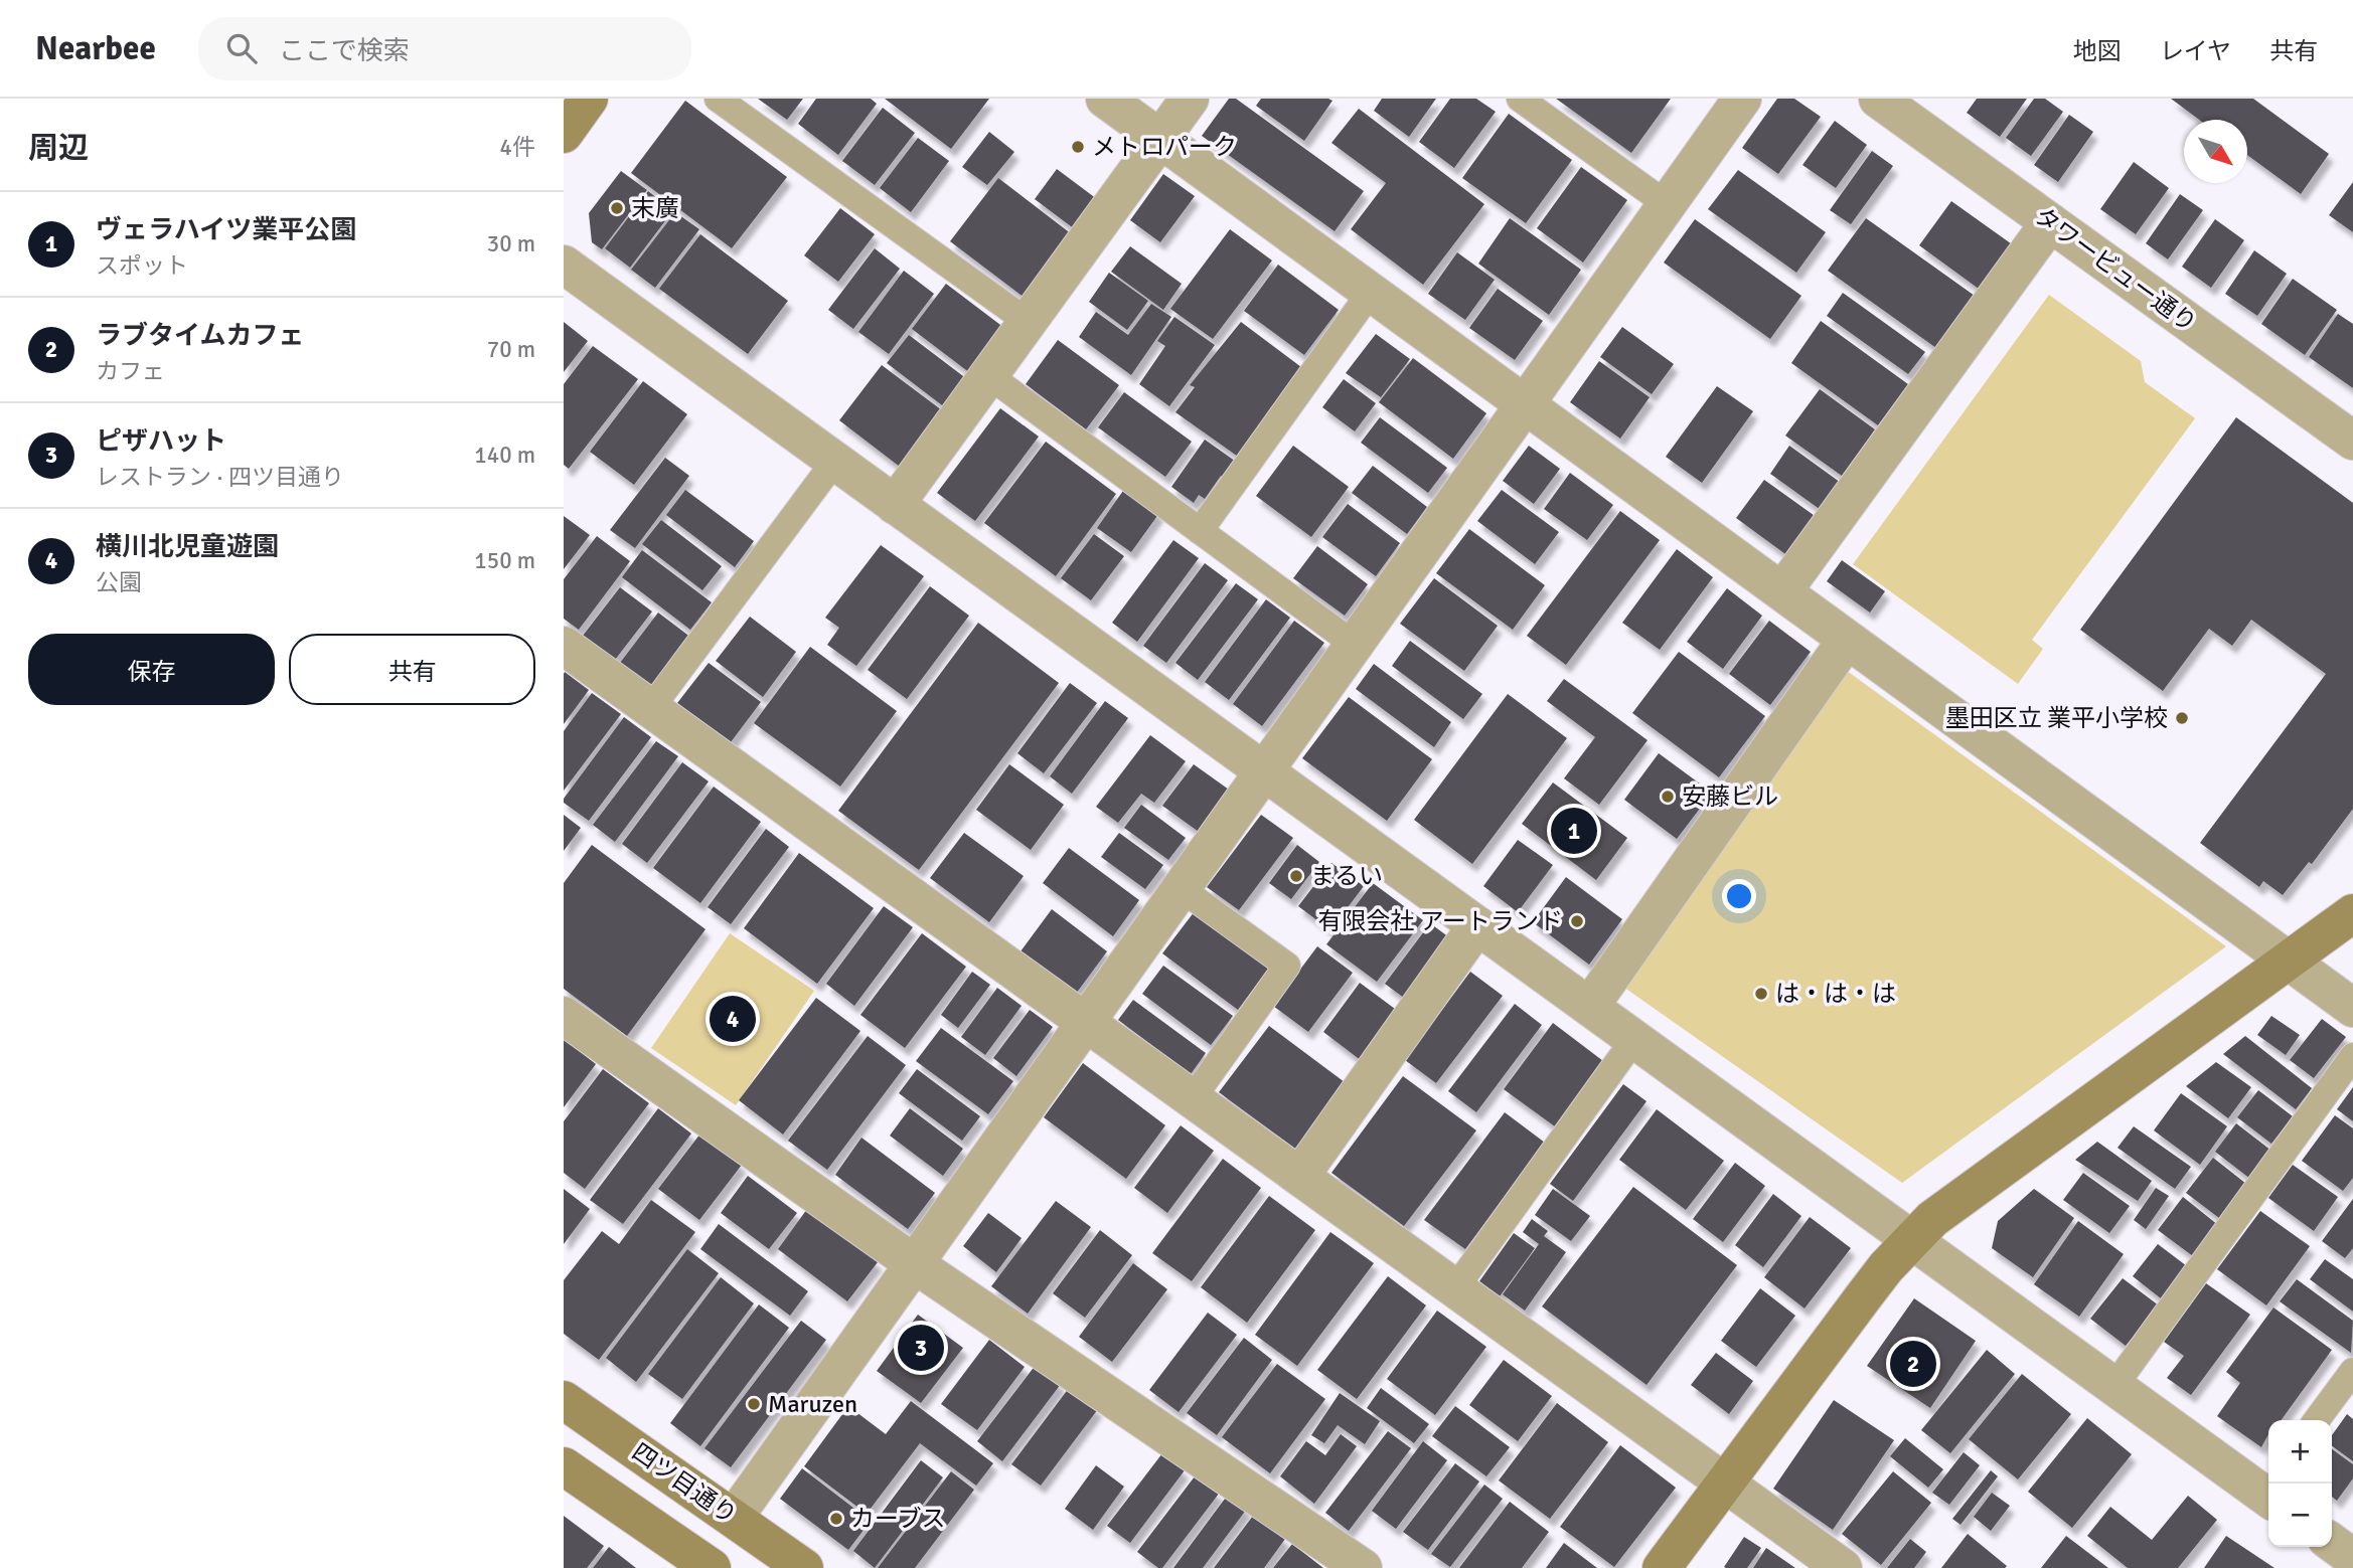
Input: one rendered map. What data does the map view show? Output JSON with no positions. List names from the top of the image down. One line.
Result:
{"streets":{"street":["タワービュー通り","四ツ目通り"]},"places":["メトロパーク","末廣","墨田区立 業平小学校","安藤ビル","まるい","有限会社 アートランド","は・は・は","Maruzen","カーブス"],"north":"bottom right","page":{"header":"Nearbee","search":"ここで検索","nav":["地図","レイヤ","共有"],"heading":["周辺","4件"],"list":[{"mark":"1","name":"ヴェラハイツ業平公園","note":"スポット","value":"30 m"},{"mark":"2","name":"ラブタイムカフェ","note":"カフェ","value":"70 m"},{"mark":"3","name":"ピザハット","note":"レストラン · 四ツ目通り","value":"140 m"},{"mark":"4","name":"横川北児童遊園","note":"公園","value":"150 m"}],"buttons":["保存","共有"],"pins":["1","4","3","2"],"map_buttons":["+","−"]}}
